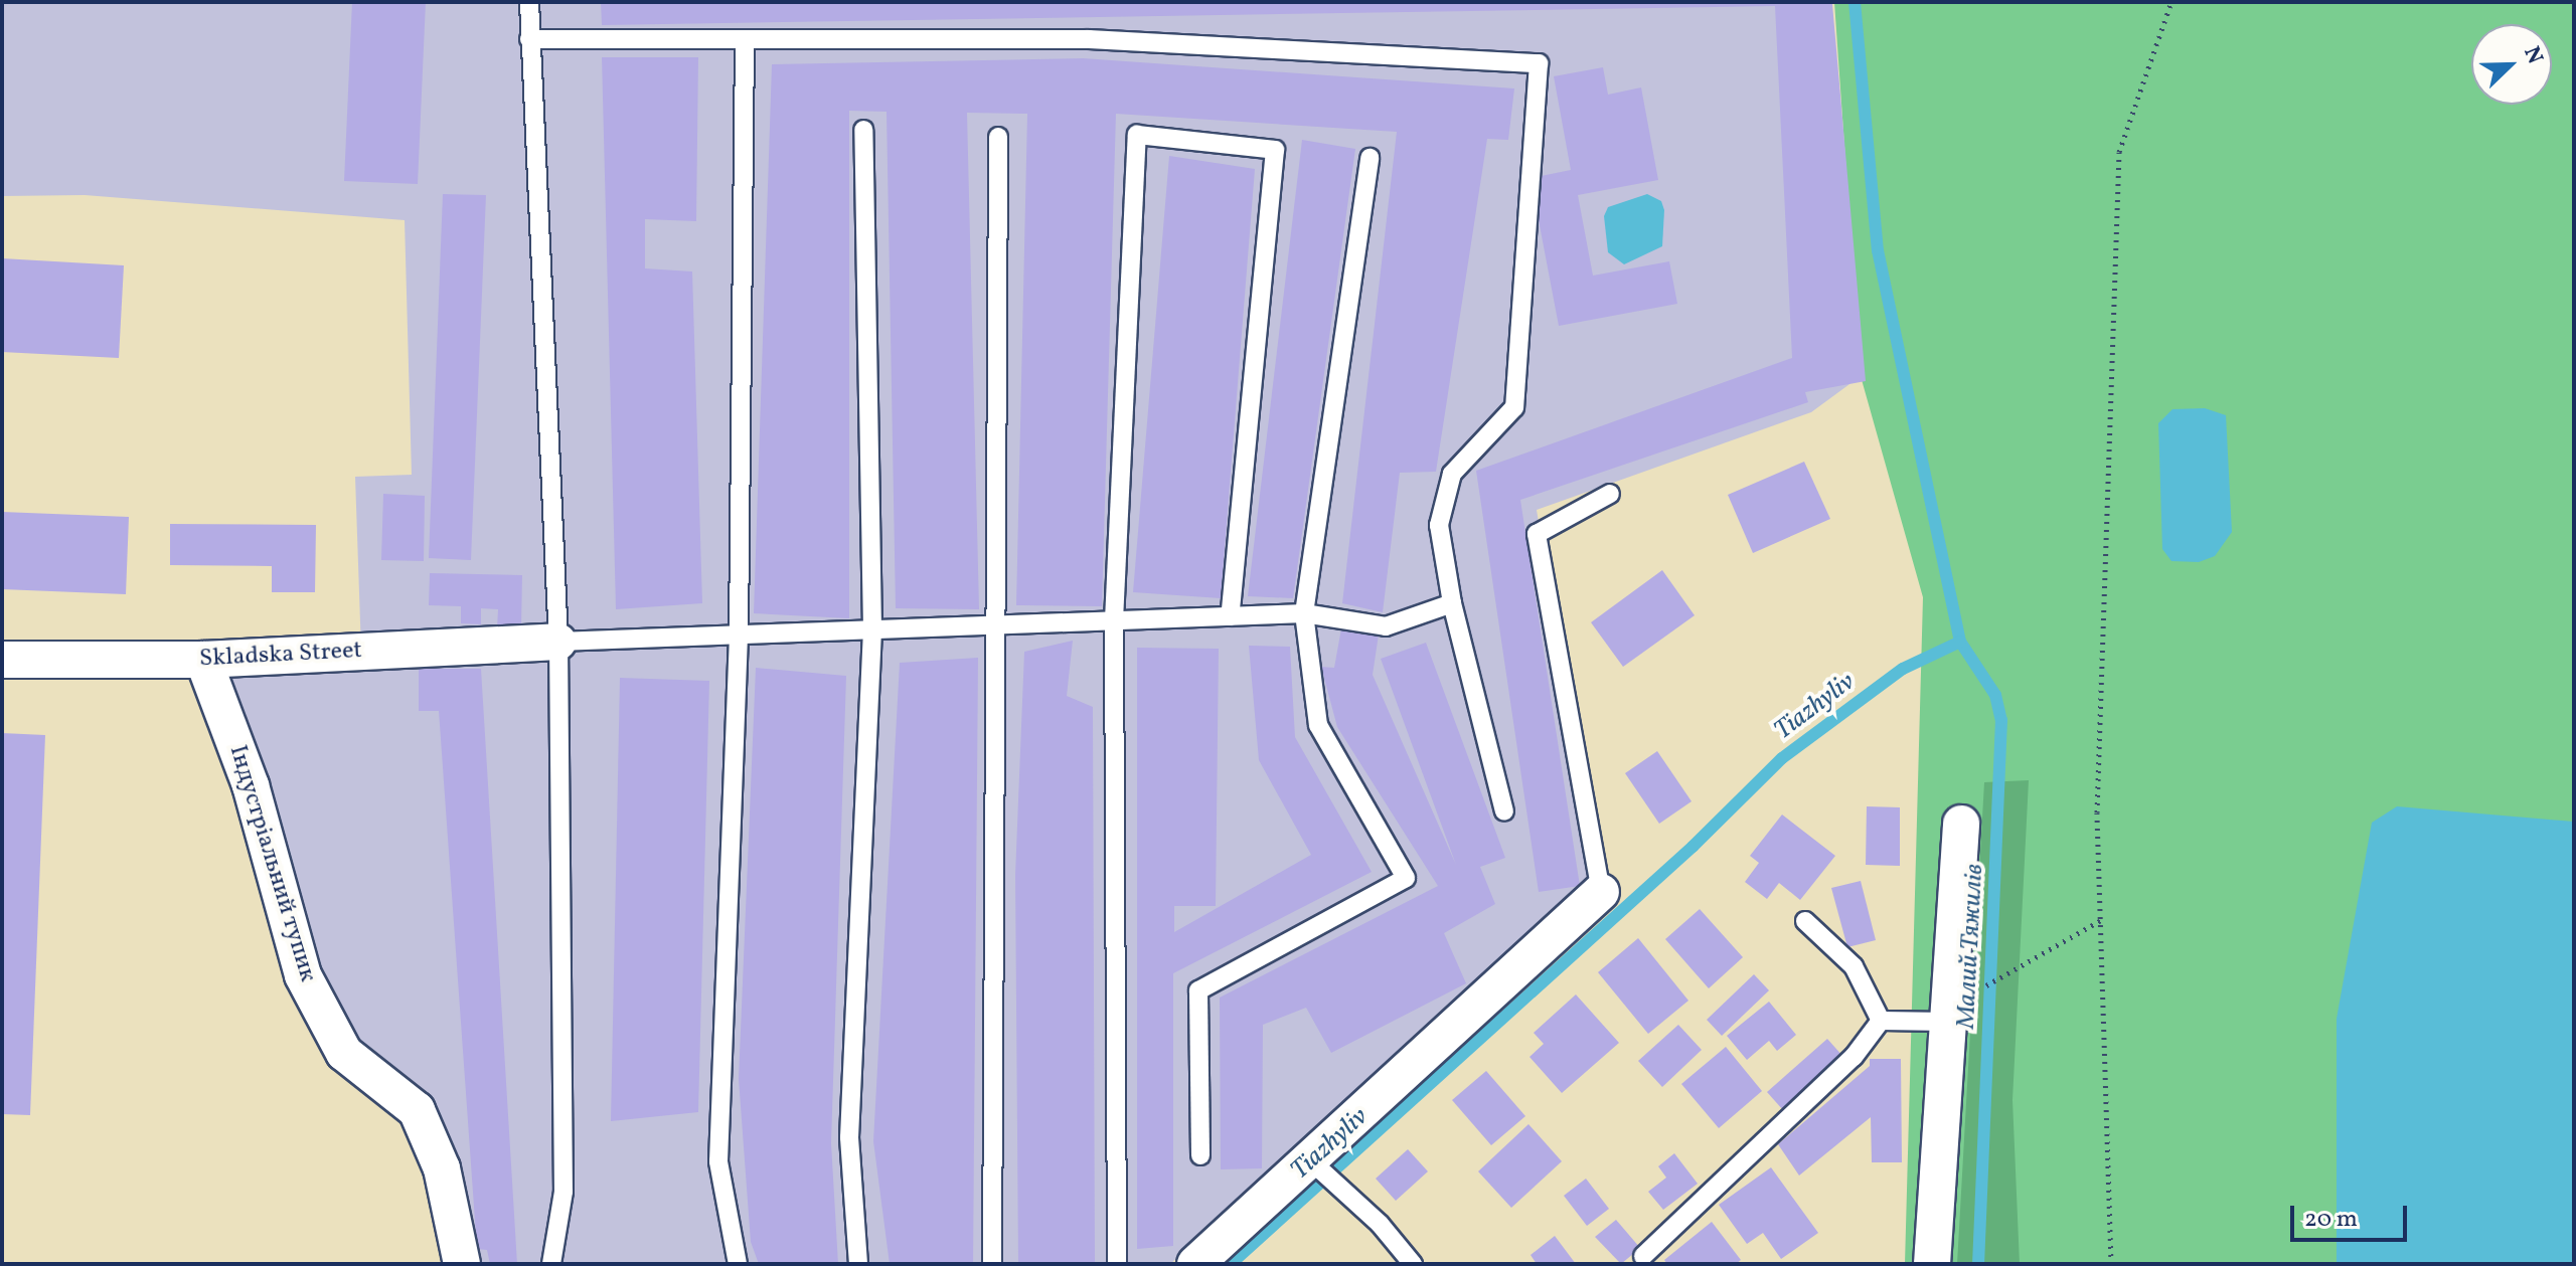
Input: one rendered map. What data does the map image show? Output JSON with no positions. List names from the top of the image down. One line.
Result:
{"streets":{"street":["Skladska Street","Індустріальний тупик"]},"crossings":[["Skladska Street","Індустріальний тупик"]],"water":["Tiazhyliv","Малий Тяжилів"],"scale_bar":"20 m","north":"top right"}
